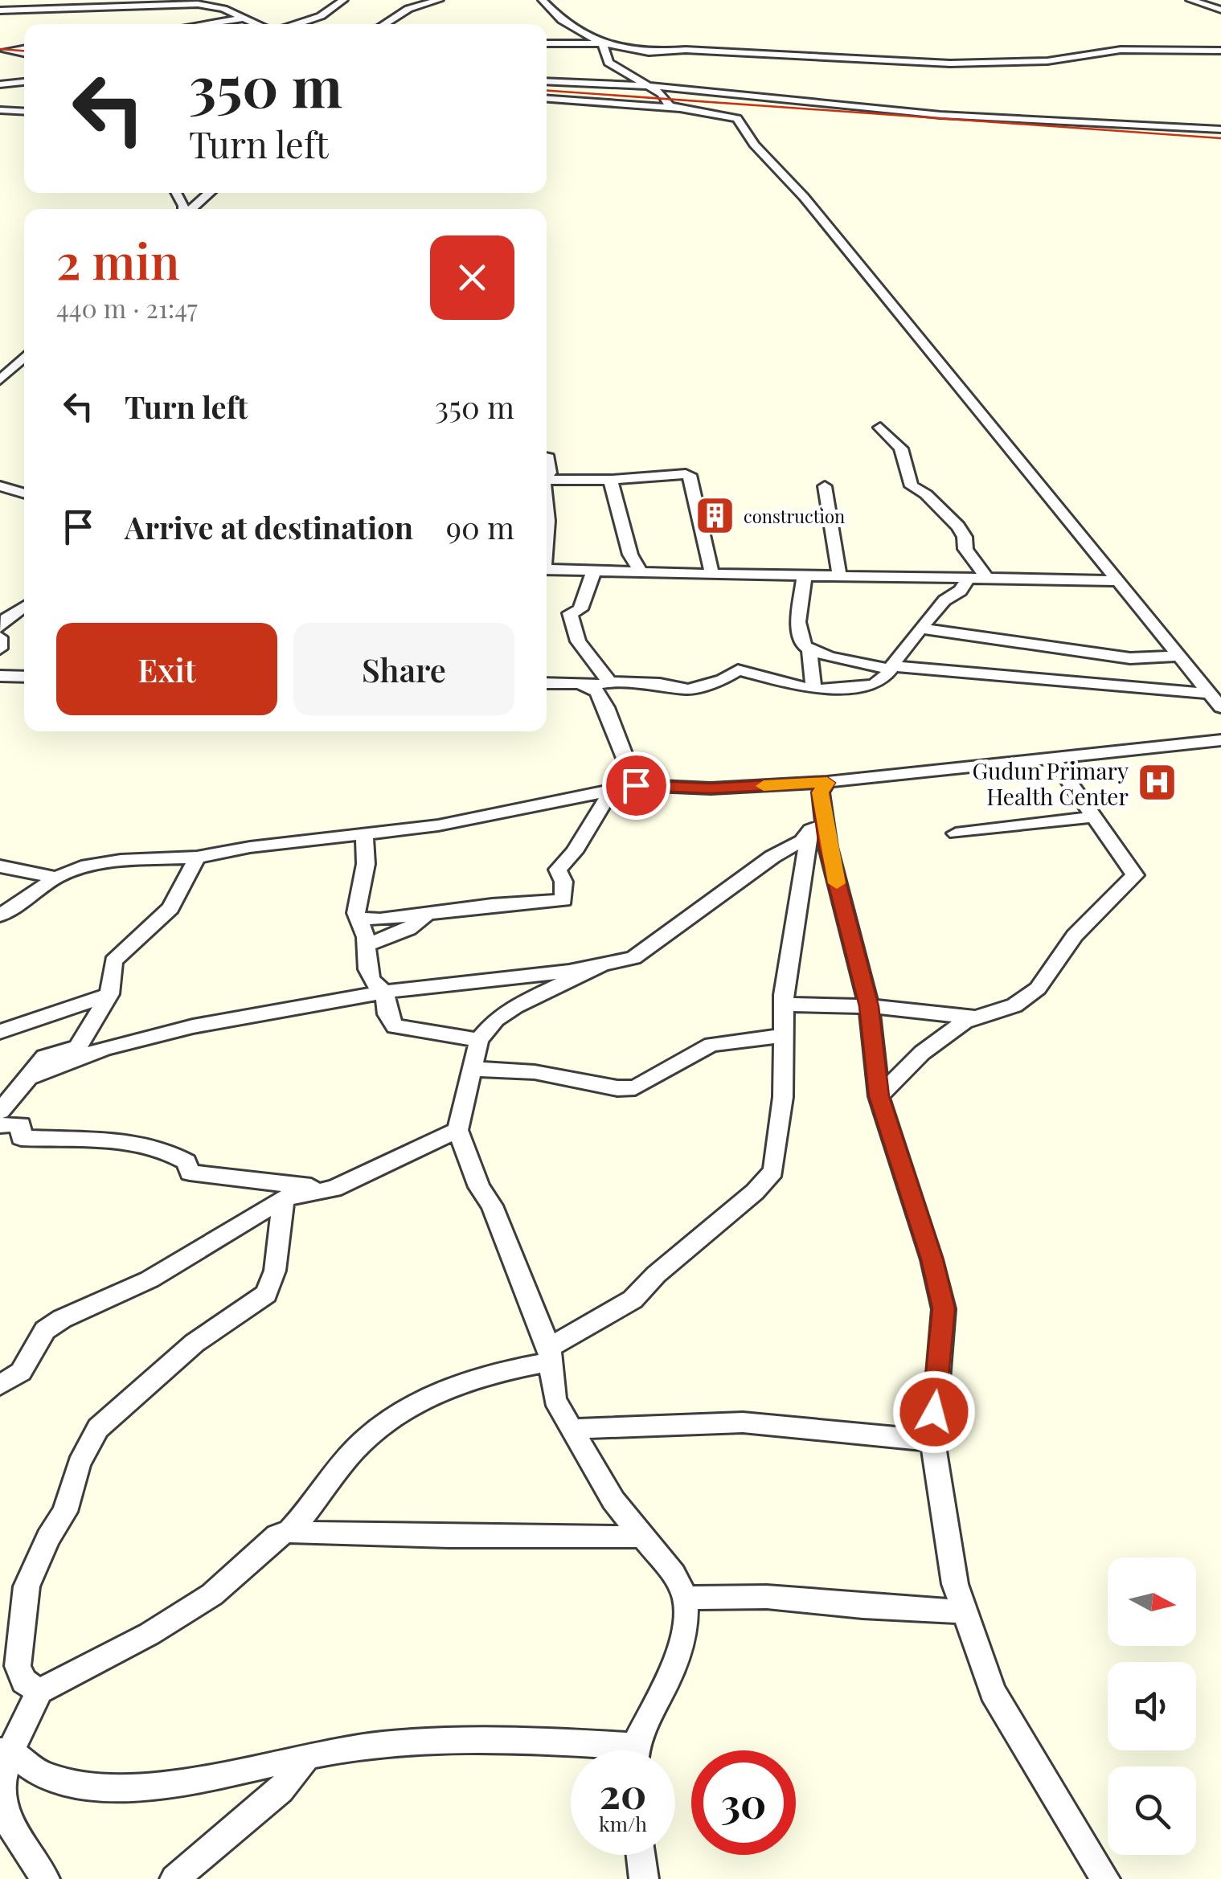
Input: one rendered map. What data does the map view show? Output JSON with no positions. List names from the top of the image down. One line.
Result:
{"places":{"building":["construction"],"hospital":["Gudun Primary Health Center"]},"north":"right","page":{"turn":["350 m","Turn left"],"heading":["2 min","440 m · 21:47"],"list":[{"name":"Turn left","value":"350 m"},{"name":"Arrive at destination","value":"90 m"}],"buttons":["Exit","Share"],"speed":"20 km/h","limit":"30"}}
